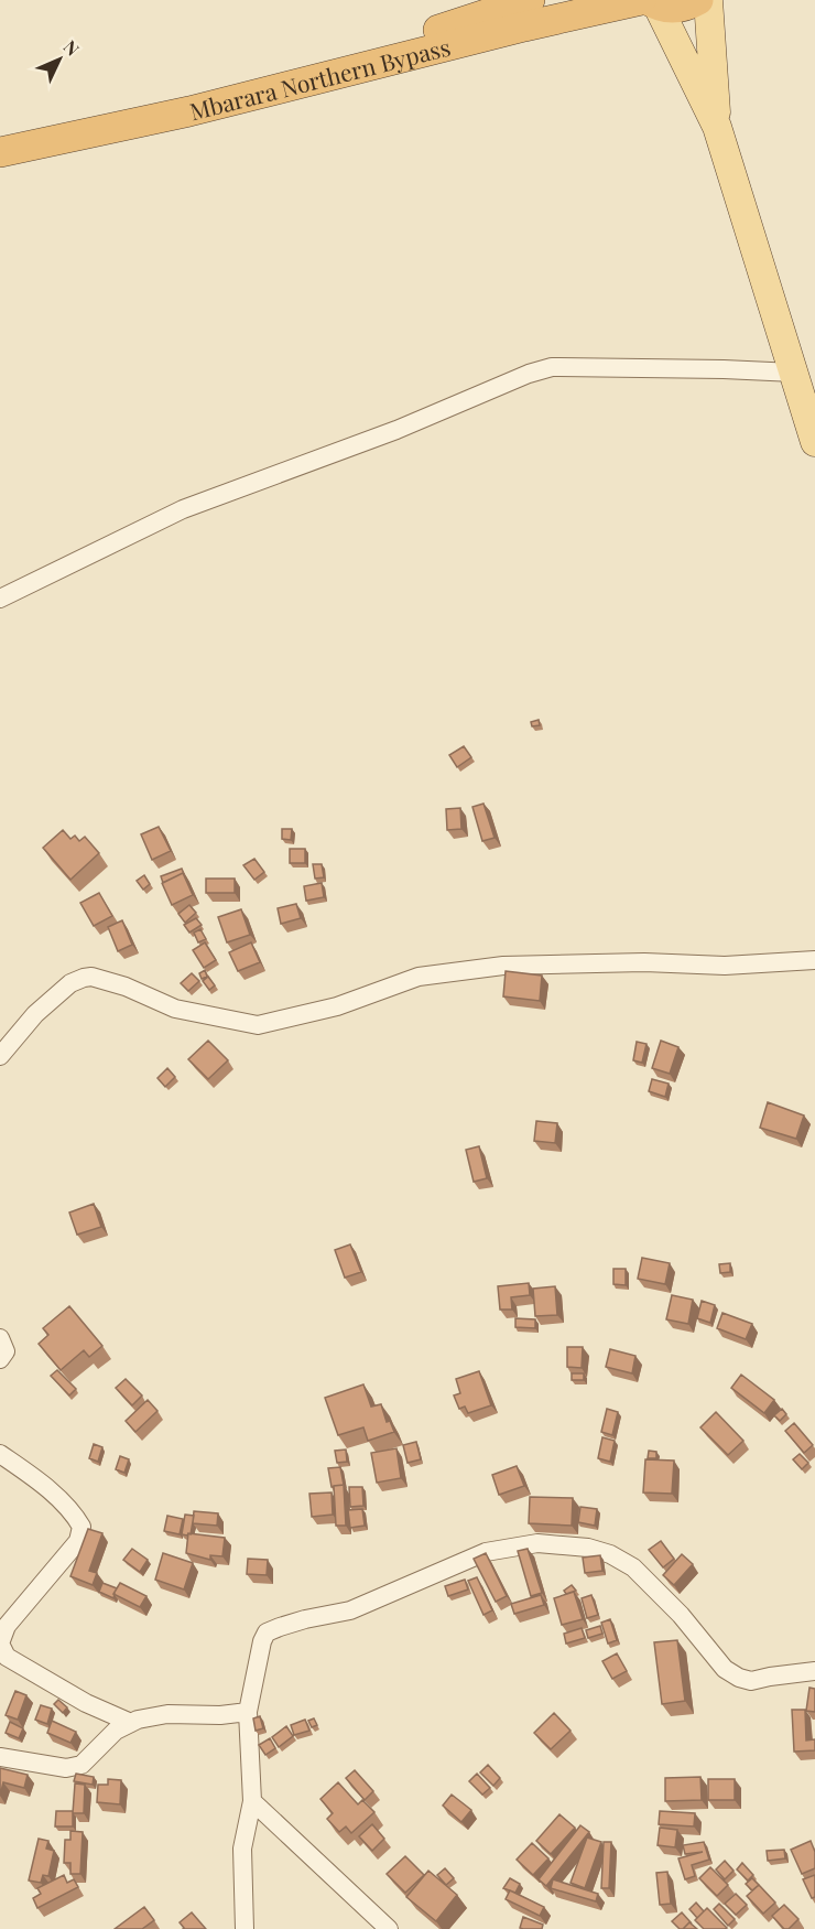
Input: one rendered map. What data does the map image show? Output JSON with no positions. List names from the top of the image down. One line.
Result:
{"streets":{"highway":["Mbarara Northern Bypass"]},"north":"top right"}
